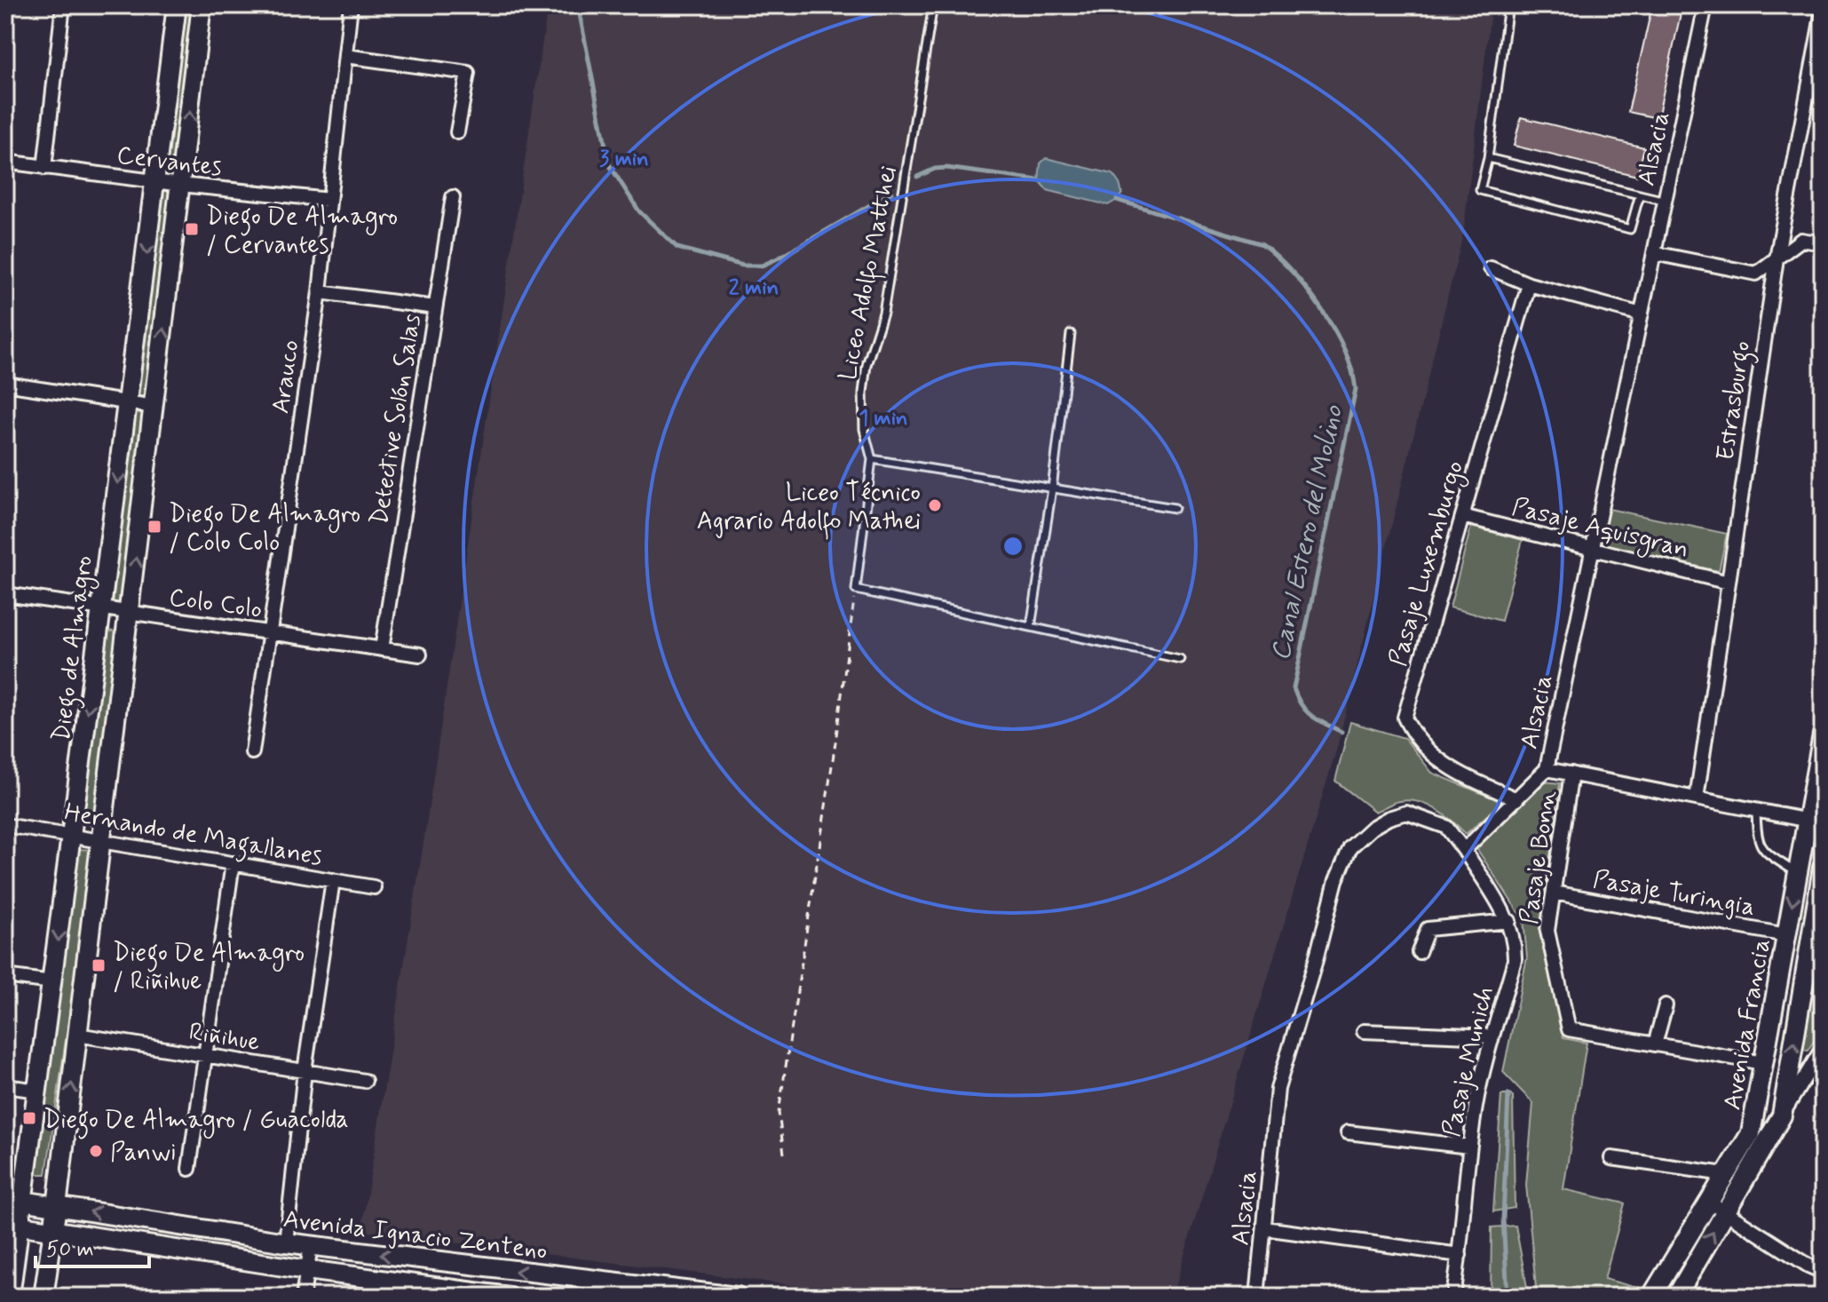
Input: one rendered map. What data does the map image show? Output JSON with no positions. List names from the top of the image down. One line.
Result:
{"streets":{"main road":["Diego de Almagro","Avenida Francia","Avenida Ignacio Zenteno"],"street":["Alsacia","Cervantes","Arauco","Estrasburgo","Detective Solón Salas","Pasaje Aquisgran","Pasaje Luxemburgo","Colo Colo","Hernando de Magallanes","Pasaje Bonn","Pasaje Turingia","Riñihue","Pasaje Munich"],"lane":["Liceo Adolfo Matthei"]},"crossings":[["Alsacia","Pasaje Aquisgran"],["Alsacia","Pasaje Luxemburgo"],["Alsacia","Pasaje Munich"],["Cervantes","Arauco"],["Cervantes","Diego de Almagro"],["Arauco","Colo Colo"],["Estrasburgo","Pasaje Aquisgran"],["Detective Solón Salas","Colo Colo"],["Pasaje Aquisgran","Pasaje Luxemburgo"],["Colo Colo","Diego de Almagro"],["Diego de Almagro","Hernando de Magallanes"],["Diego de Almagro","Avenida Ignacio Zenteno"],["Pasaje Bonn","Pasaje Turingia"],["Pasaje Turingia","Avenida Francia"]],"water":["Canal Estero del Molino"],"places":{"transit":["Diego De Almagro / Cervantes","Diego De Almagro / Colo Colo","Diego De Almagro / Riñihue","Diego De Almagro / Guacolda"],"other":["Liceo Técnico Agrario Adolfo Mathei","Panwi"]},"scale_bar":"50 m","rings":["3 min","2 min","1 min"]}
